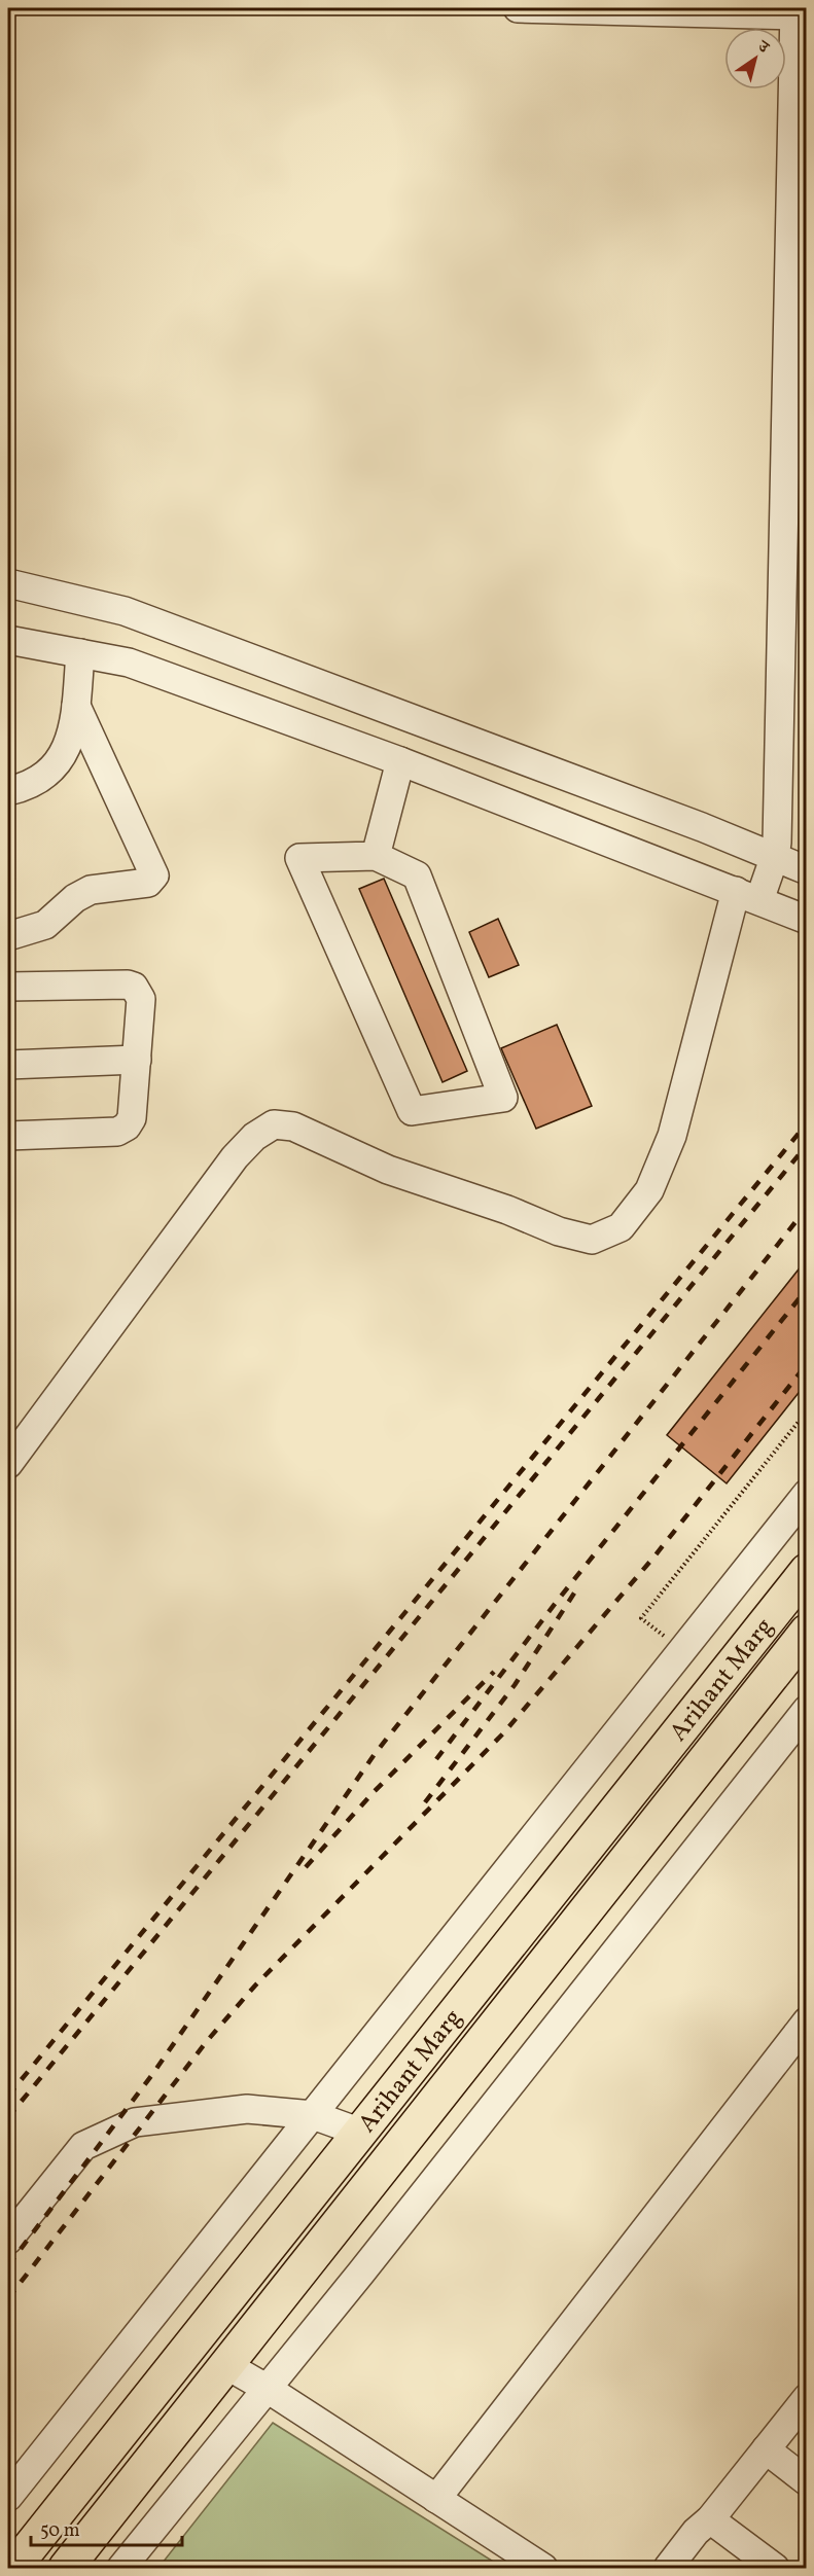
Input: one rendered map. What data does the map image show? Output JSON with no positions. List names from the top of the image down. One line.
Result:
{"streets":{"main road":["Arihant Marg"]},"scale_bar":"50 m","north":"top right"}
